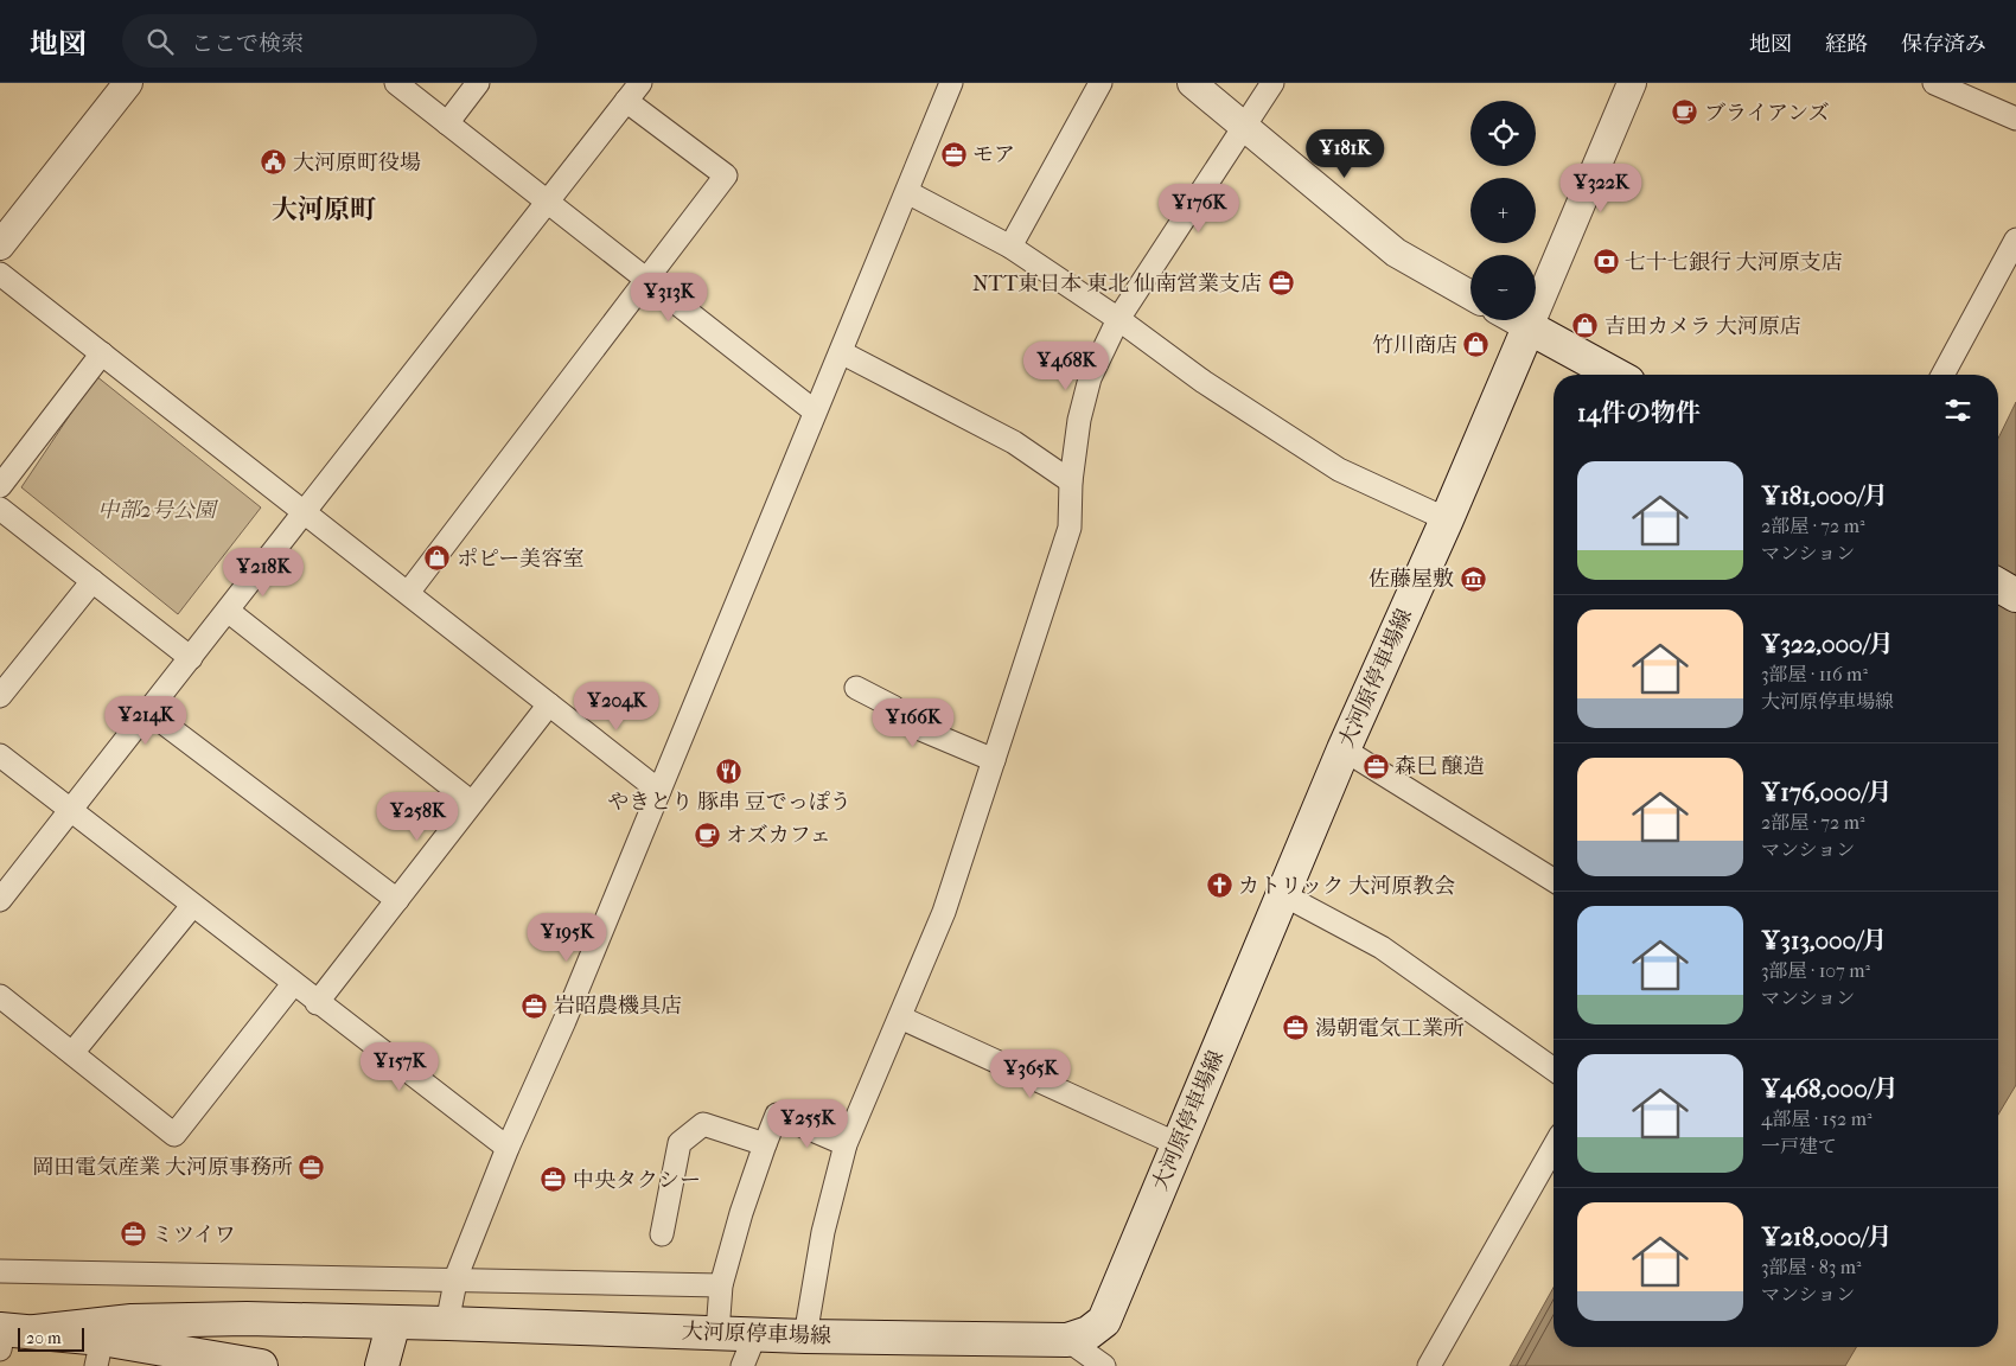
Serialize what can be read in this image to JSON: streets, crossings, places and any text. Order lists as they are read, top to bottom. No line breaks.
{"streets":{"main road":["大河原停車場線"]},"districts":["大河原町"],"parks":["中部2号公園"],"places":{"cafe":["ブライアンズ","オズカフェ"],"office":["モア","NTT東日本 東北 仙南営業支店","森巳 醸造","岩昭農機具店","湯朝電気工業所","岡田電気産業 大河原事務所","中央タクシー","ミツイワ"],"public building":["大河原町役場"],"bank":["七十七銀行 大河原支店"],"shop":["吉田カメラ 大河原店","竹川商店","ポピー美容室"],"museum":["佐藤屋敷"],"restaurant":["やきとり 豚串 豆でっぽう"],"church":["カトリック 大河原教会"]},"scale_bar":"20 m","page":{"header":"地図","search":"ここで検索","nav":["地図","経路","保存済み"],"map_buttons":["+","−"],"price":["¥181K","¥322K","¥176K","¥313K","¥468K","¥218K","¥204K","¥214K","¥166K","¥258K","¥195K","¥157K","¥365K","¥255K"],"heading":"14件の物件","list":[{"name":"¥181,000/月","note":"2部屋 · 72 m² · マンション"},{"name":"¥322,000/月","note":"3部屋 · 116 m² · 大河原停車場線"},{"name":"¥176,000/月","note":"2部屋 · 72 m² · マンション"},{"name":"¥313,000/月","note":"3部屋 · 107 m² · マンション"},{"name":"¥468,000/月","note":"4部屋 · 152 m² · 一戸建て"},{"name":"¥218,000/月","note":"3部屋 · 83 m² · マンション"}],"scale":"20 m"}}
